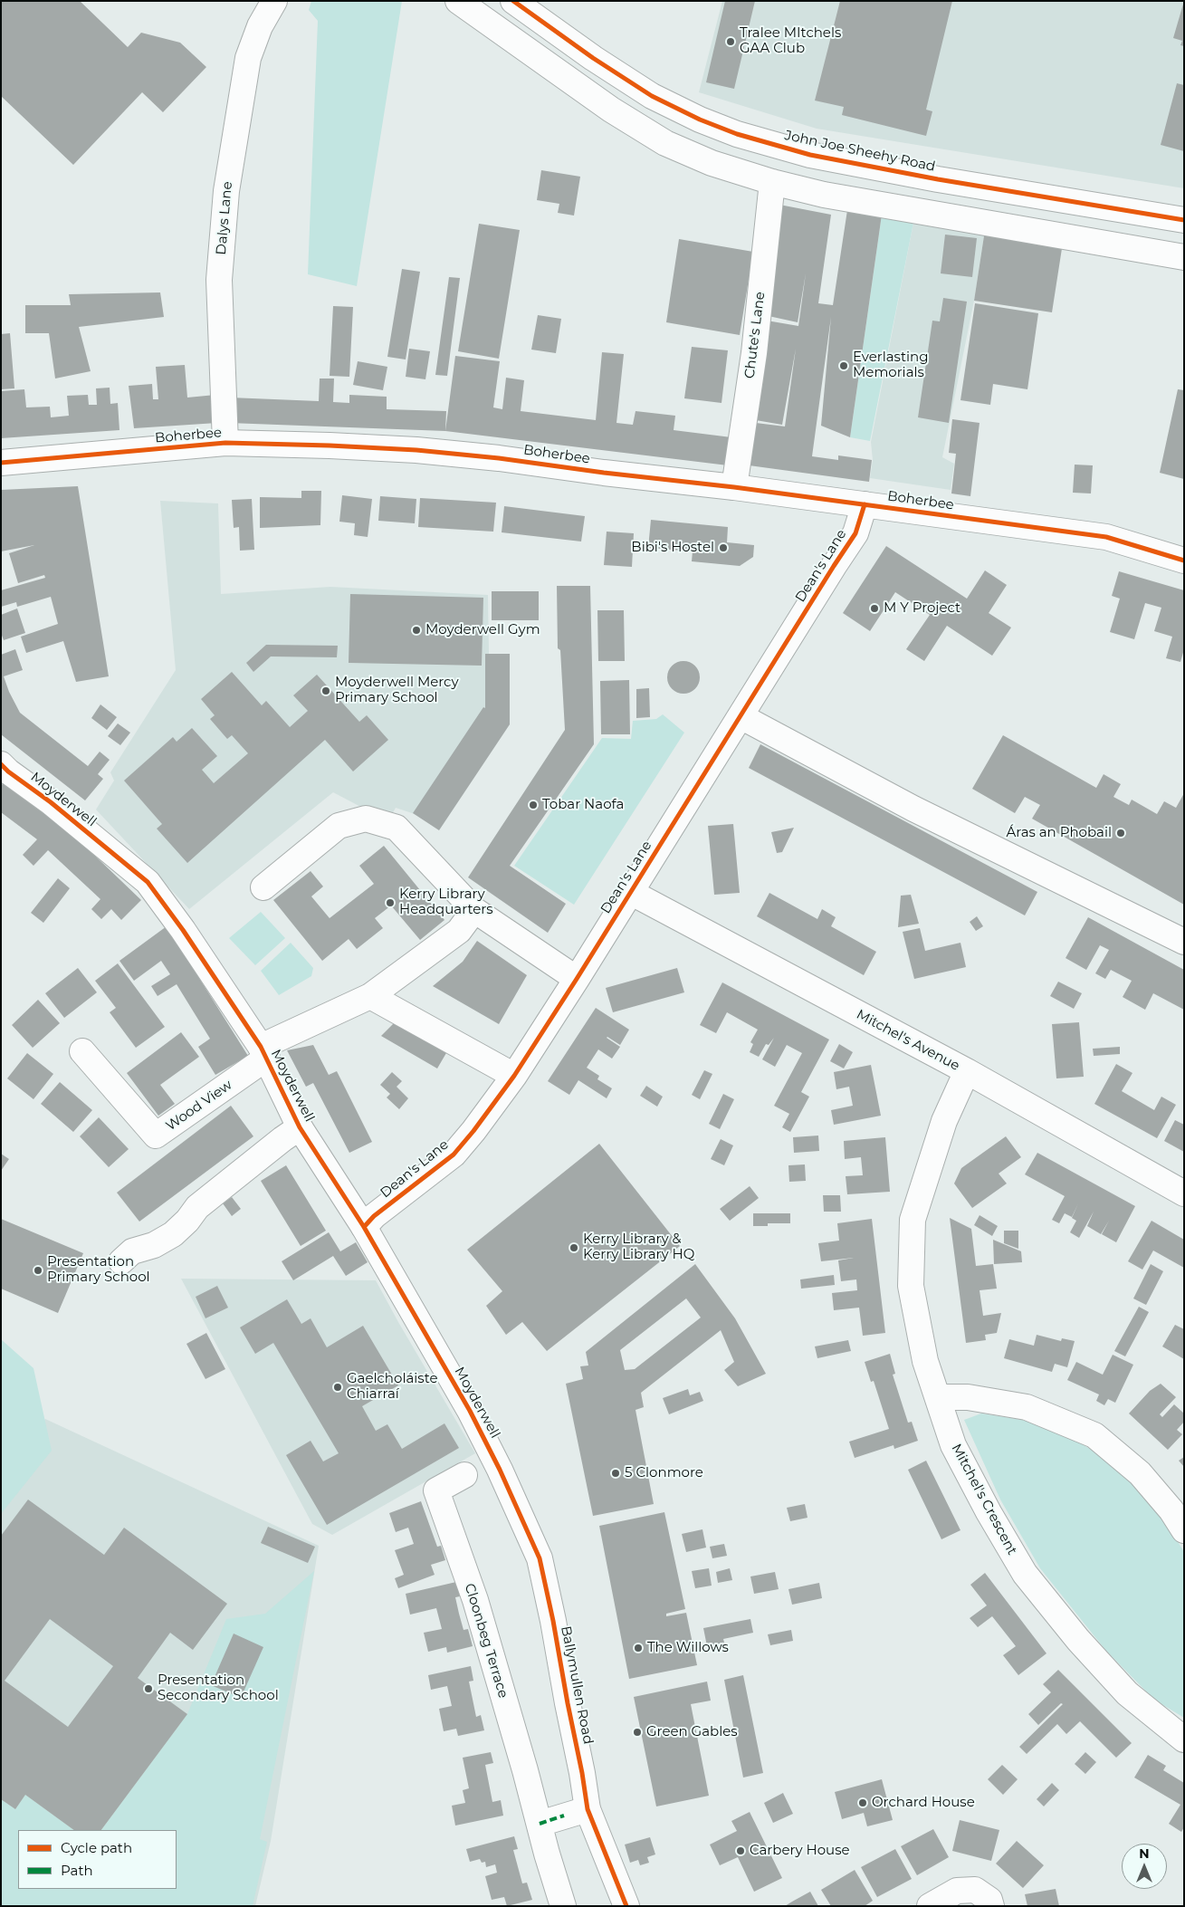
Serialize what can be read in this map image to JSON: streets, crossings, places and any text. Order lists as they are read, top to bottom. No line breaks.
{"streets":{"street":["John Joe Sheehy Road","Dalys Lane","Chute's Lane","Boherbee","Dean's Lane","Moyderwell","Mitchel's Avenue","Wood View","Mitchel's Crescent","Cloonbeg Terrace","Ballymullen Road"]},"crossings":[["Dalys Lane","Boherbee"],["Chute's Lane","Boherbee"],["Boherbee","Dean's Lane"],["Dean's Lane","Moyderwell"],["Dean's Lane","Mitchel's Avenue"],["Moyderwell","Wood View"],["Moyderwell","Ballymullen Road"],["Mitchel's Avenue","Mitchel's Crescent"]],"places":["Tralee MItchels GAA Club","Everlasting Memorials","Bibi's Hostel","M Y Project","Moyderwell Gym","Moyderwell Mercy Primary School","Tobar Naofa","Áras an Phobail","Kerry Library Headquarters","Kerry Library & Kerry Library HQ","Presentation Primary School","Gaelcholáiste Chiarraí","5 Clonmore","The Willows","Presentation Secondary School","Green Gables","Orchard House","Carbery House"],"legend":["Cycle path","Path"],"north":"top"}
